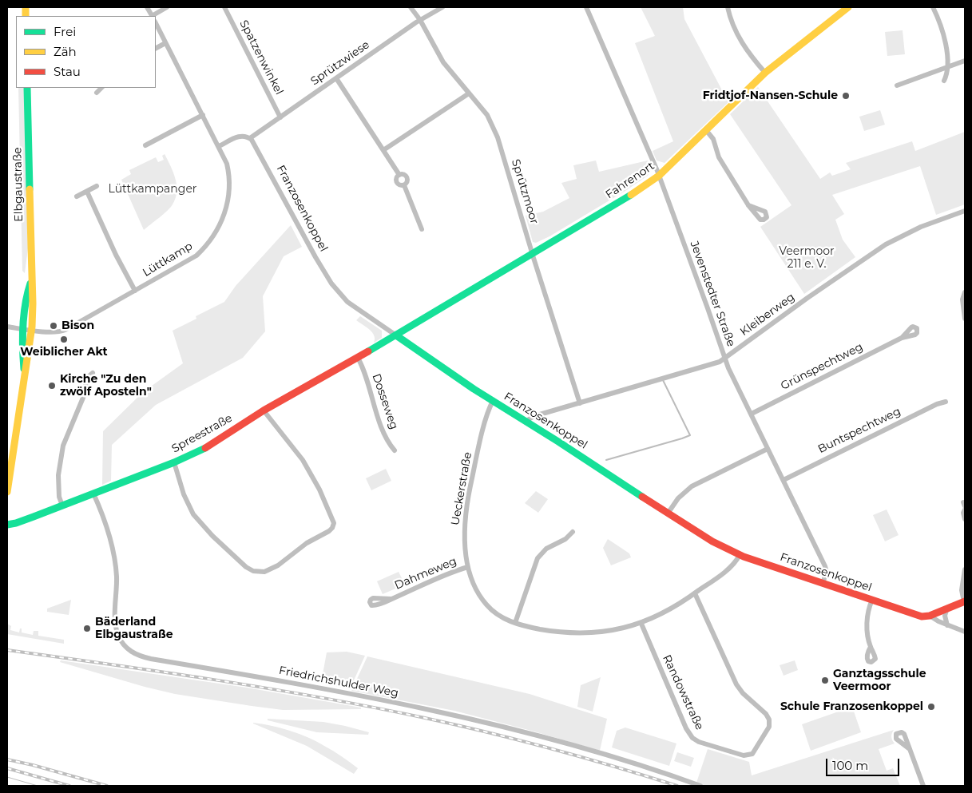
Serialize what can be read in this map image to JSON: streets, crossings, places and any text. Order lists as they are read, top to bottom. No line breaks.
{"streets":{"street":["Spatzenwinkel","Sprützwiese","Fahrenort","Elbgaustraße","Sprützmoor","Franzosenkoppel","Lüttkamp","Jevenstedter Straße","Kleiberweg","Grünspechtweg","Dosseweg","Buntspechtweg","Spreestraße","Ueckerstraße","Dahmeweg","Friedrichshulder Weg","Randowstraße"]},"crossings":[["Spatzenwinkel","Sprützwiese"],["Sprützwiese","Sprützmoor"],["Sprützwiese","Franzosenkoppel"],["Fahrenort","Sprützmoor"],["Fahrenort","Franzosenkoppel"],["Fahrenort","Jevenstedter Straße"],["Fahrenort","Spreestraße"],["Elbgaustraße","Lüttkamp"],["Sprützmoor","Kleiberweg"],["Franzosenkoppel","Jevenstedter Straße"],["Franzosenkoppel","Kleiberweg"],["Franzosenkoppel","Spreestraße"],["Franzosenkoppel","Ueckerstraße"],["Jevenstedter Straße","Kleiberweg"],["Jevenstedter Straße","Grünspechtweg"],["Jevenstedter Straße","Buntspechtweg"],["Dosseweg","Spreestraße"],["Spreestraße","Friedrichshulder Weg"],["Ueckerstraße","Dahmeweg"],["Ueckerstraße","Randowstraße"]],"parks":["Lüttkampanger","Veermoor 211 e. V."],"places":["Fridtjof-Nansen-Schule","Bison","Weiblicher Akt","Kirche \"Zu den zwölf Aposteln\"","Bäderland Elbgaustraße","Ganztagsschule Veermoor","Schule Franzosenkoppel"],"legend":["Frei","Zäh","Stau"],"scale_bar":"100 m"}
